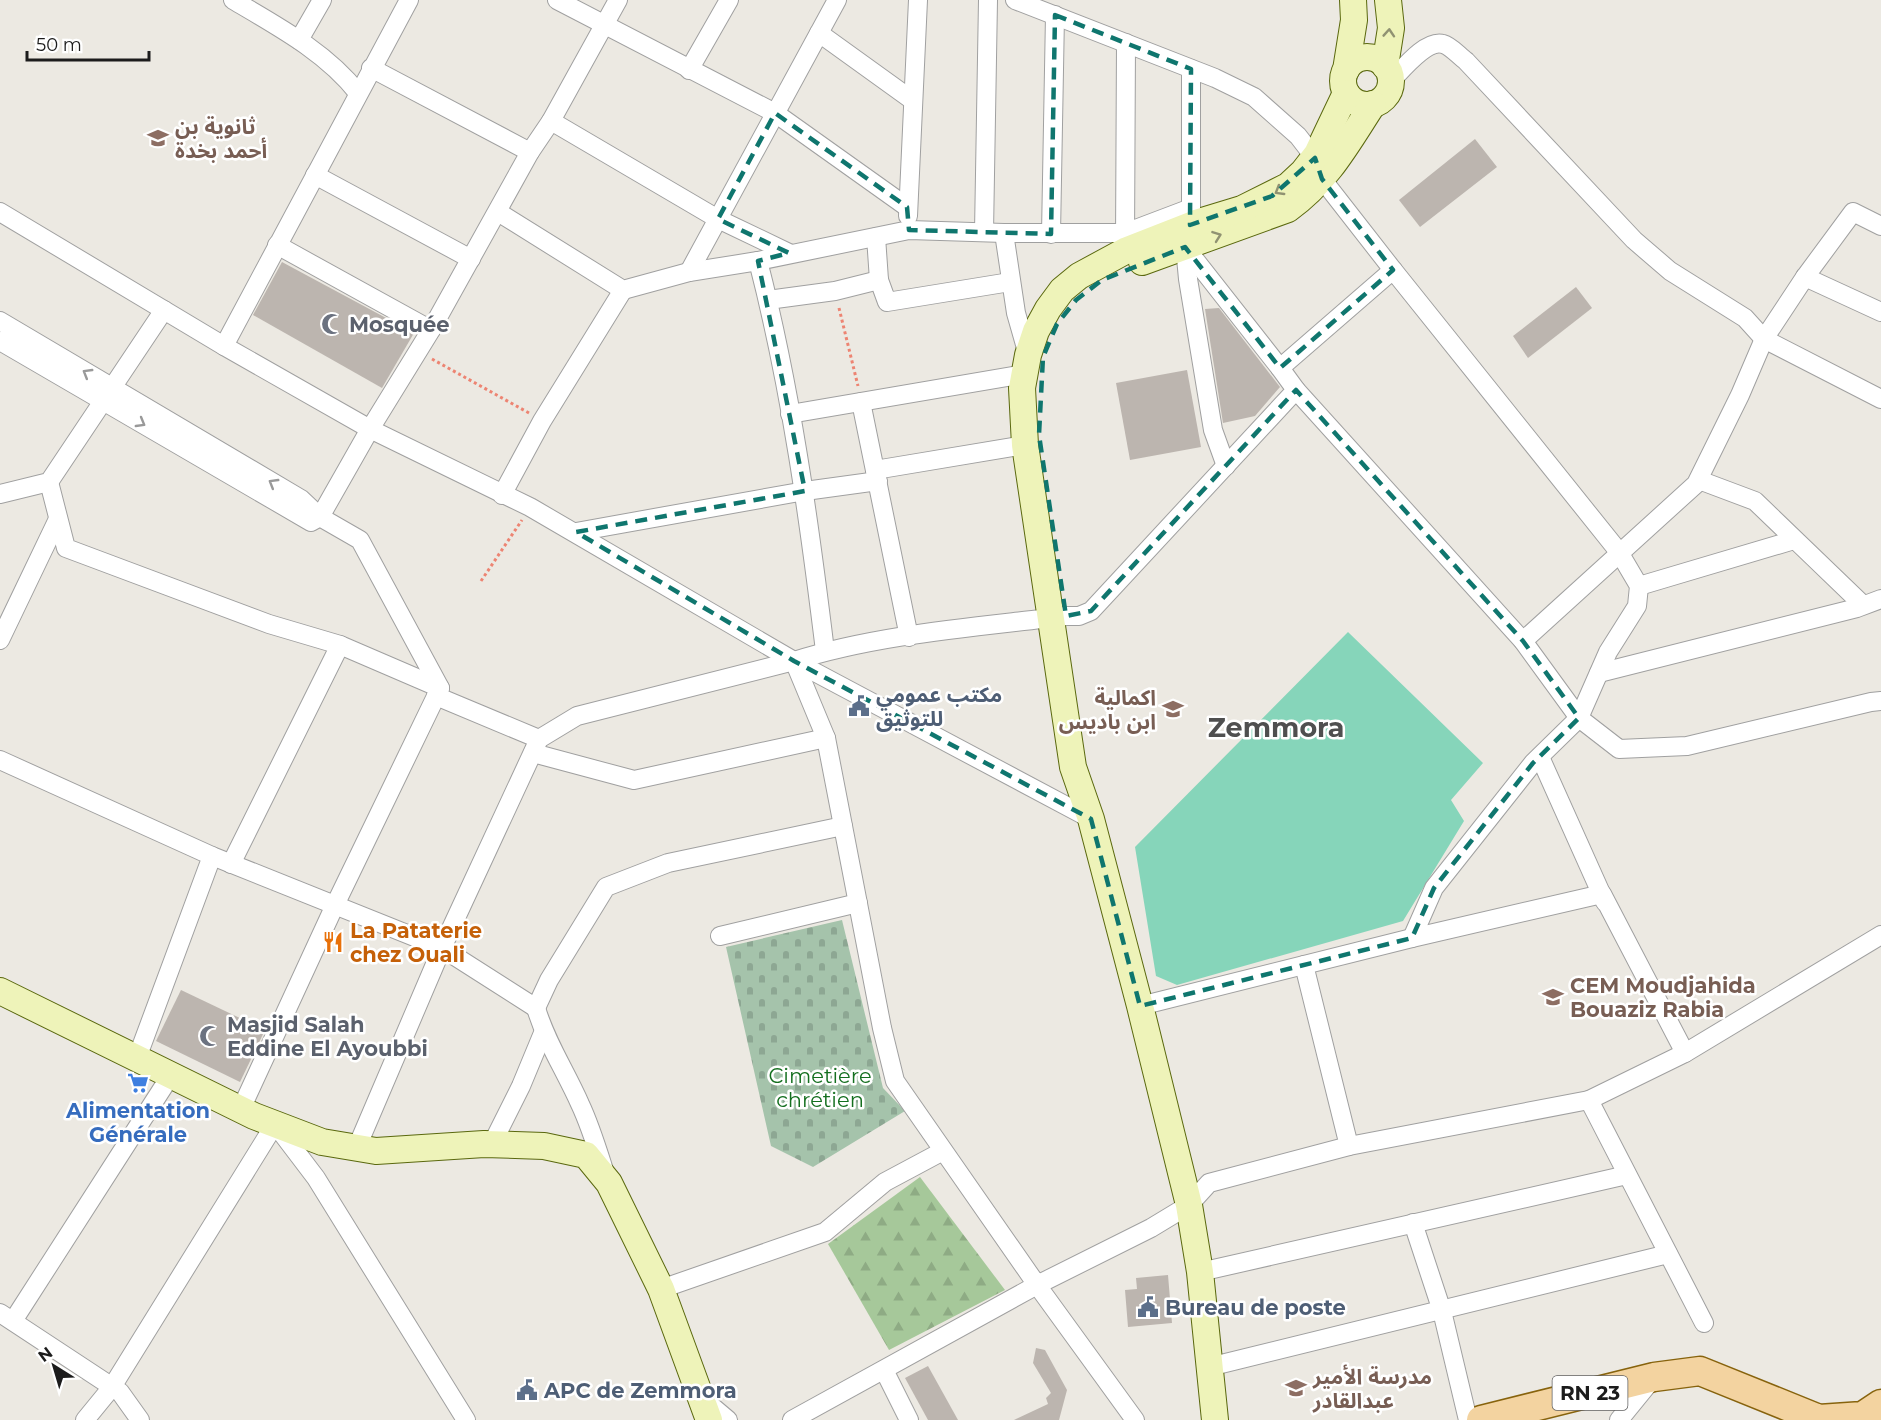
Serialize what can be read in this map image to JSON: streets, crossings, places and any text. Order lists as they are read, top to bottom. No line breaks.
{"streets":{"main road":["RN 23"]},"districts":["Zemmora"],"parks":["Cimetière chrétien"],"places":{"school or university":["ثانوية بن أحمد بخدة","اكمالية ابن باديس","CEM Moudjahida Bouaziz Rabia","مدرسة الأمير عبدالقادر"],"mosque":["Mosquée","Masjid Salah Eddine El Ayoubbi"],"public building":["مكتب عمومي للتوثيق","Bureau de poste","APC de Zemmora"],"restaurant":["La Pataterie chez Ouali"],"supermarket":["Alimentation Générale"]},"scale_bar":"50 m","north":"top left"}
